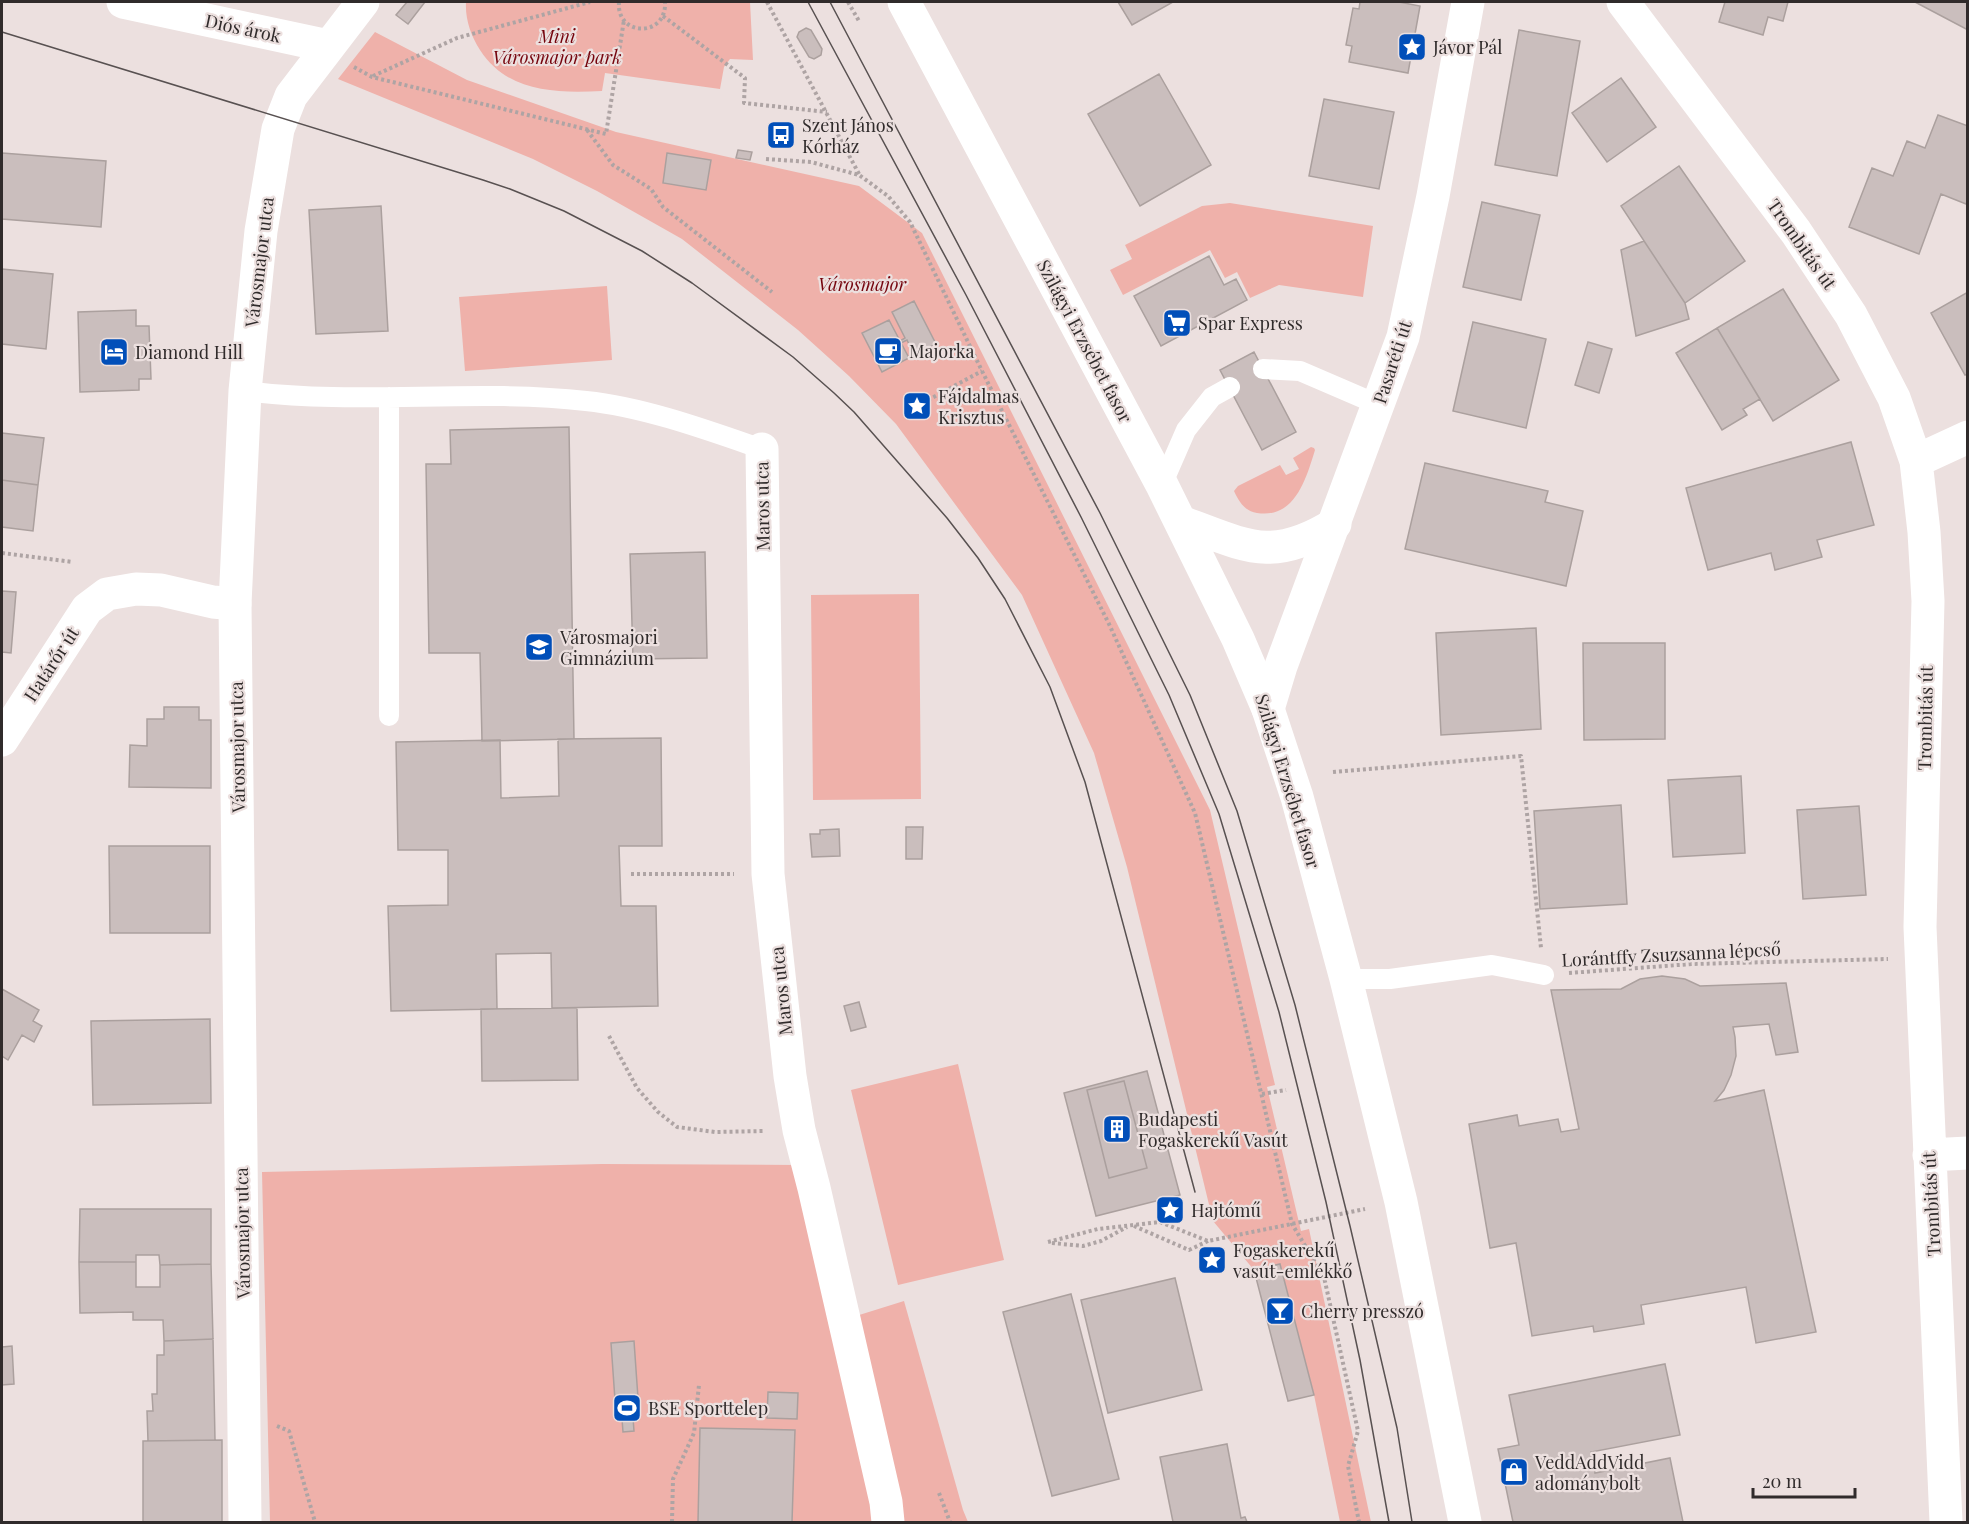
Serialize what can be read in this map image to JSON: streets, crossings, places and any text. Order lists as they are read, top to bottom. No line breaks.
{"streets":{"street":["Diós árok","Trombitás út","Városmajor utca","Szilágyi Erzsébet fasor","Pasaréti út","Maros utca","Határőr út"],"path":["Lorántffy Zsuzsanna lépcső"]},"crossings":[["Diós árok","Városmajor utca"],["Trombitás út","Lorántffy Zsuzsanna lépcső"],["Városmajor utca","Határőr út"],["Szilágyi Erzsébet fasor","Pasaréti út"]],"parks":["Mini Városmajor park","Városmajor"],"places":{"place":["Jávor Pál","Fájdalmas Krisztus","Hajtómű","Fogaskerekű vasút-emlékkő"],"bus stop":["Szent János Kórház"],"supermarket":["Spar Express"],"cafe":["Majorka"],"hotel":["Diamond Hill"],"school or university":["Városmajori Gimnázium"],"building":["Budapesti Fogaskerekű Vasút"],"bar":["Cherry presszó"],"sports":["BSE Sporttelep"],"shop":["VeddAddVidd adománybolt"]},"scale_bar":"20 m"}
